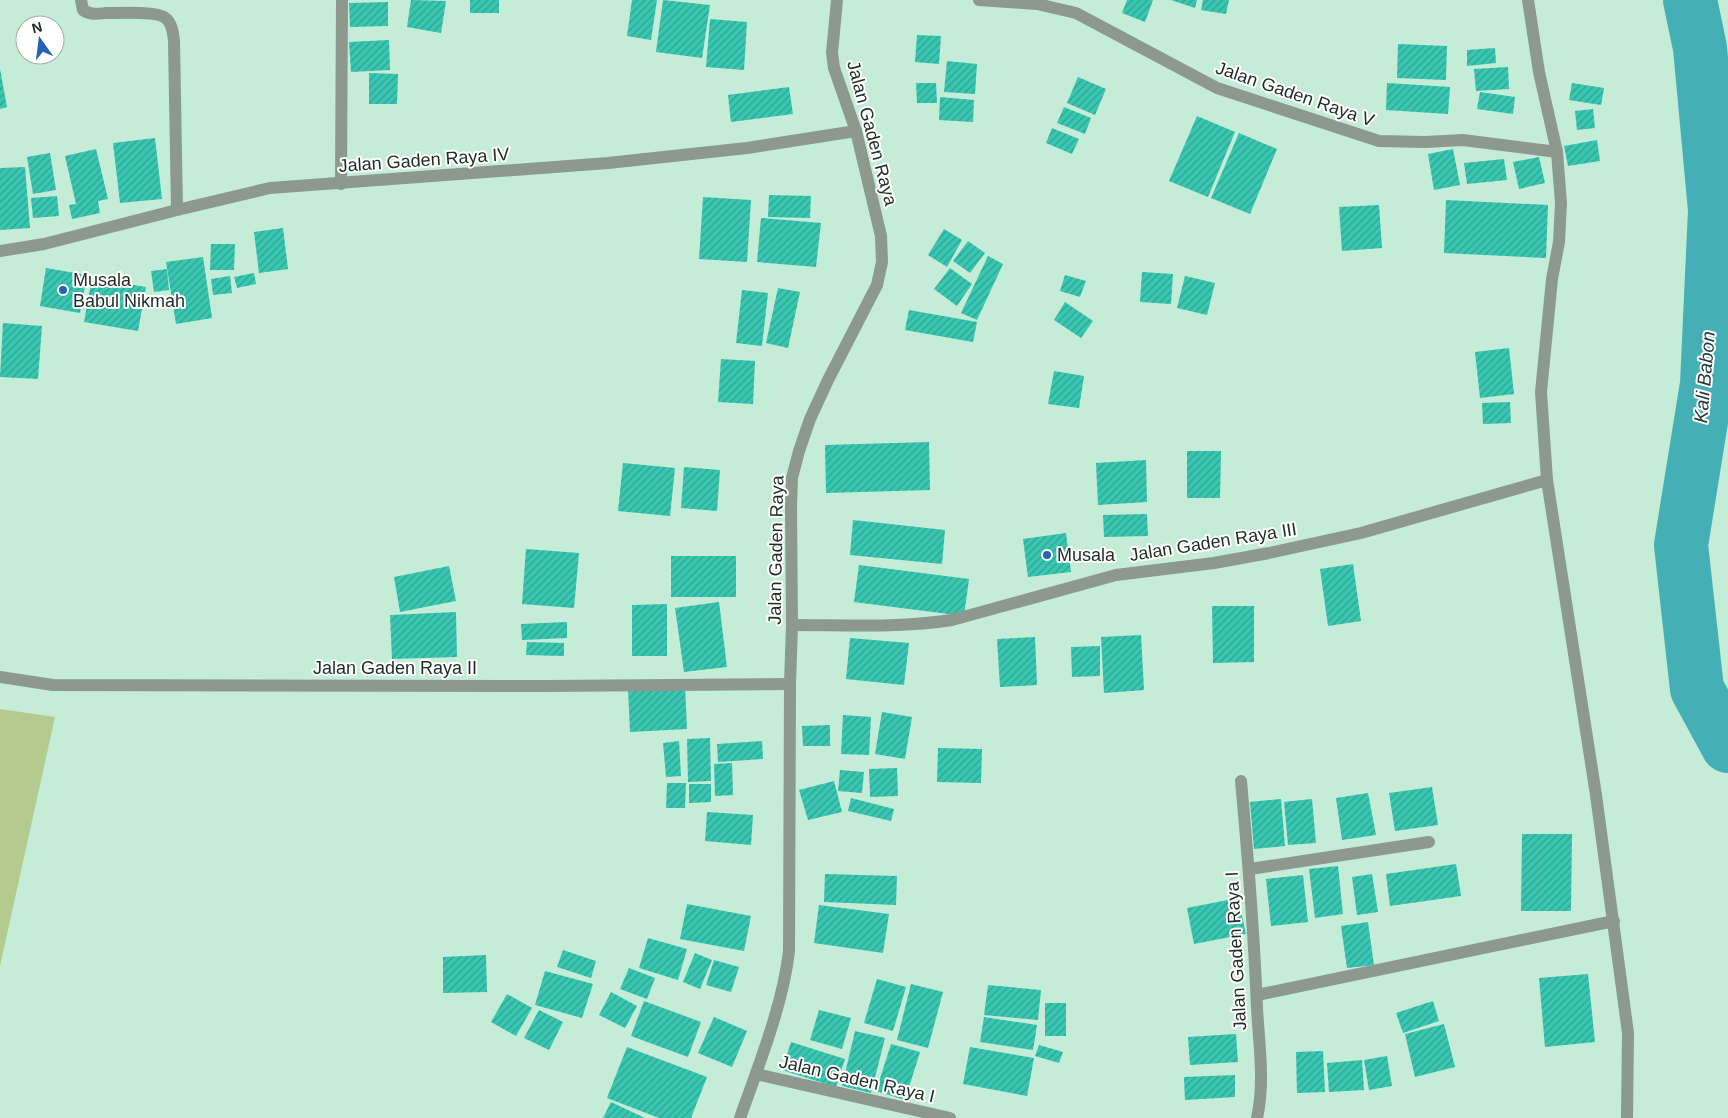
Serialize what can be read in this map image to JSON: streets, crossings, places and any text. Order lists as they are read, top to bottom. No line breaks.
{"streets":{"street":["Jalan Gaden Raya V","Jalan Gaden Raya","Jalan Gaden Raya IV","Jalan Gaden Raya III","Jalan Gaden Raya II","Jalan Gaden Raya I"]},"crossings":[["Jalan Gaden Raya","Jalan Gaden Raya IV"],["Jalan Gaden Raya","Jalan Gaden Raya III"],["Jalan Gaden Raya","Jalan Gaden Raya II"],["Jalan Gaden Raya","Jalan Gaden Raya I"]],"water":["Kali Babon"],"places":["Musala Babul Nikmah","Musala"],"north":"top"}
